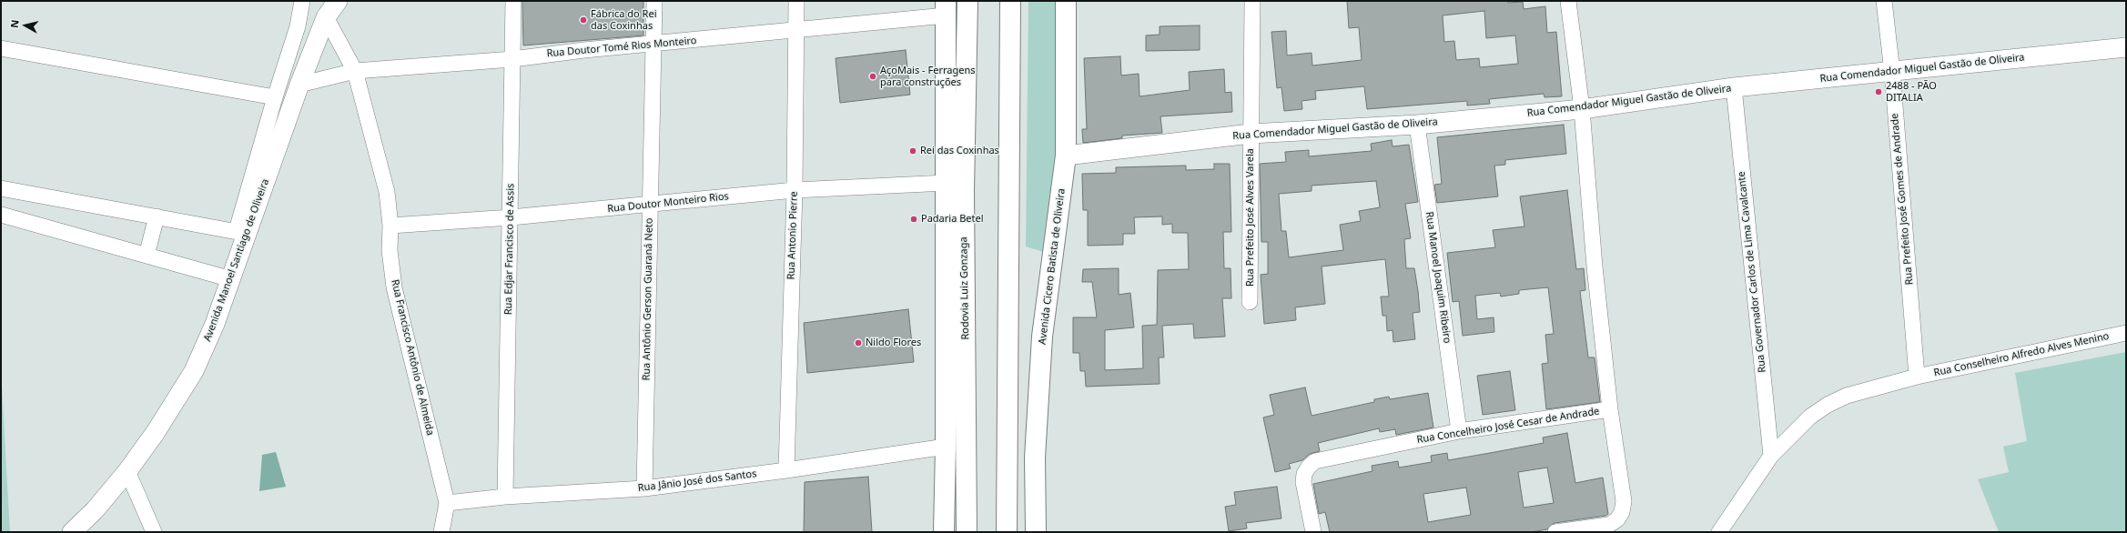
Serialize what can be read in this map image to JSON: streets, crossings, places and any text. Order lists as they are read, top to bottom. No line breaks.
{"streets":{"main road":["Avenida Cicero Batista de Oliveira","Rodovia Luiz Gonzaga"],"street":["Rua Doutor Tomé Rios Monteiro","Rua Comendador Miguel Gastão de Oliveira","Rua Prefeito José Gomes de Andrade","Rua Doutor Monteiro Rios","Rua Prefeito José Alves Varela","Rua Antonio Pierre","Rua Edjar Francisco de Assis","Avenida Manoel Santiago de Oliveira","Rua Governador Carlos de Lima Cavalcante","Rua Manoel Joaquim Ribeiro","Rua Antônio Gerson Guaraná Neto","Rua Conselheiro Alfredo Alves Menino","Rua Francisco Antônio de Almeida","Rua Concelheiro José Cesar de Andrade","Rua Jânio José dos Santos"]},"crossings":[["Rua Doutor Tomé Rios Monteiro","Rua Antonio Pierre"],["Rua Doutor Tomé Rios Monteiro","Rua Edjar Francisco de Assis"],["Rua Doutor Tomé Rios Monteiro","Avenida Manoel Santiago de Oliveira"],["Rua Doutor Tomé Rios Monteiro","Rua Antônio Gerson Guaraná Neto"],["Rua Doutor Tomé Rios Monteiro","Rua Francisco Antônio de Almeida"],["Rua Comendador Miguel Gastão de Oliveira","Rua Prefeito José Gomes de Andrade"],["Rua Comendador Miguel Gastão de Oliveira","Rua Prefeito José Alves Varela"],["Rua Comendador Miguel Gastão de Oliveira","Avenida Cicero Batista de Oliveira"],["Rua Comendador Miguel Gastão de Oliveira","Rua Governador Carlos de Lima Cavalcante"],["Rua Comendador Miguel Gastão de Oliveira","Rua Manoel Joaquim Ribeiro"],["Rua Prefeito José Gomes de Andrade","Rua Conselheiro Alfredo Alves Menino"],["Rua Doutor Monteiro Rios","Rua Antonio Pierre"],["Rua Doutor Monteiro Rios","Rua Edjar Francisco de Assis"],["Rua Doutor Monteiro Rios","Rua Antônio Gerson Guaraná Neto"],["Rua Doutor Monteiro Rios","Rua Francisco Antônio de Almeida"],["Rua Antonio Pierre","Rua Jânio José dos Santos"],["Rua Edjar Francisco de Assis","Rua Jânio José dos Santos"],["Avenida Manoel Santiago de Oliveira","Rua Francisco Antônio de Almeida"],["Rua Governador Carlos de Lima Cavalcante","Rua Conselheiro Alfredo Alves Menino"],["Rua Manoel Joaquim Ribeiro","Rua Concelheiro José Cesar de Andrade"],["Rua Antônio Gerson Guaraná Neto","Rua Jânio José dos Santos"],["Rua Francisco Antônio de Almeida","Rua Jânio José dos Santos"]],"places":["Fábrica do Rei das Coxinhas","AçoMais - Ferragens para construções","2488 - PÃO DITALIA","Rei das Coxinhas","Padaria Betel","Nildo Flores"],"north":"left"}
